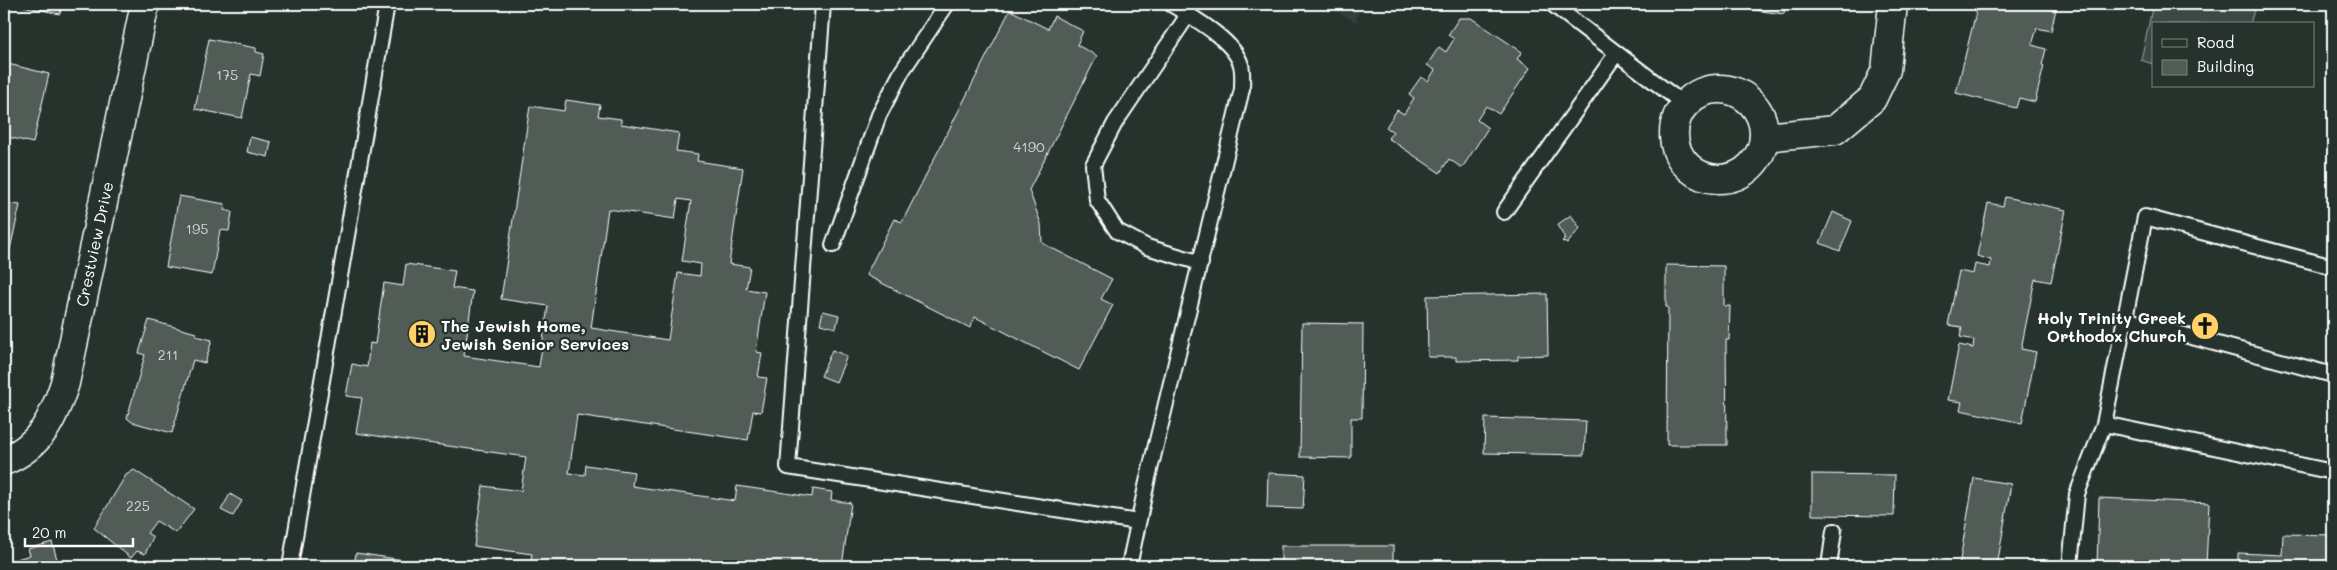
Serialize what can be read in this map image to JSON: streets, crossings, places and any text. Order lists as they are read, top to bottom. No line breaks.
{"streets":{"street":["Crestview Drive"]},"places":{"church":["Holy Trinity Greek Orthodox Church"],"building":["The Jewish Home, Jewish Senior Services"]},"house_numbers":["175","4190","195","211","225"],"legend":["Road","Building"],"scale_bar":"20 m"}
